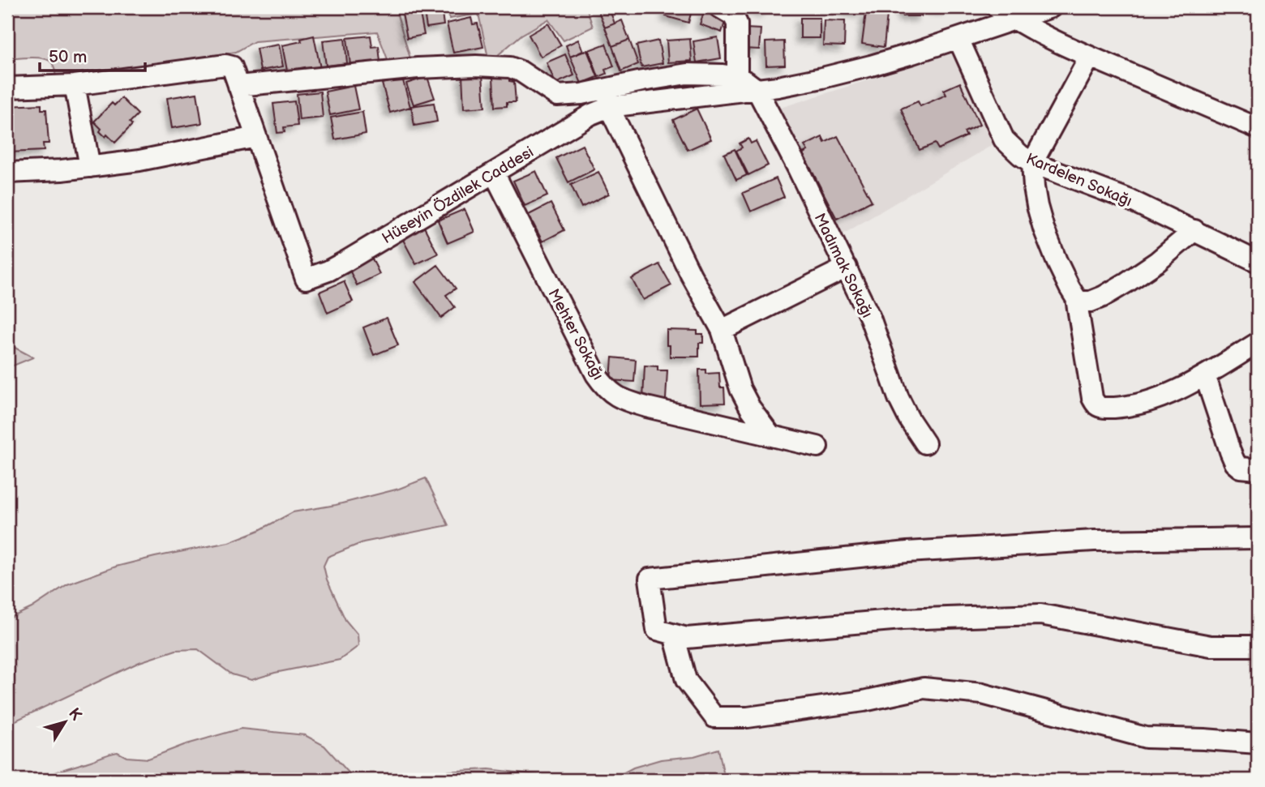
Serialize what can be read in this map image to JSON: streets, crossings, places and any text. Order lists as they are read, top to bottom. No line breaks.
{"streets":{"street":["Kardelen Sokağı","Hüseyin Özdilek Caddesi","Madımak Sokağı","Mehter Sokağı"]},"crossings":[["Kardelen Sokağı","Hüseyin Özdilek Caddesi"],["Hüseyin Özdilek Caddesi","Madımak Sokağı"],["Hüseyin Özdilek Caddesi","Mehter Sokağı"]],"scale_bar":"50 m","north":"top right"}
